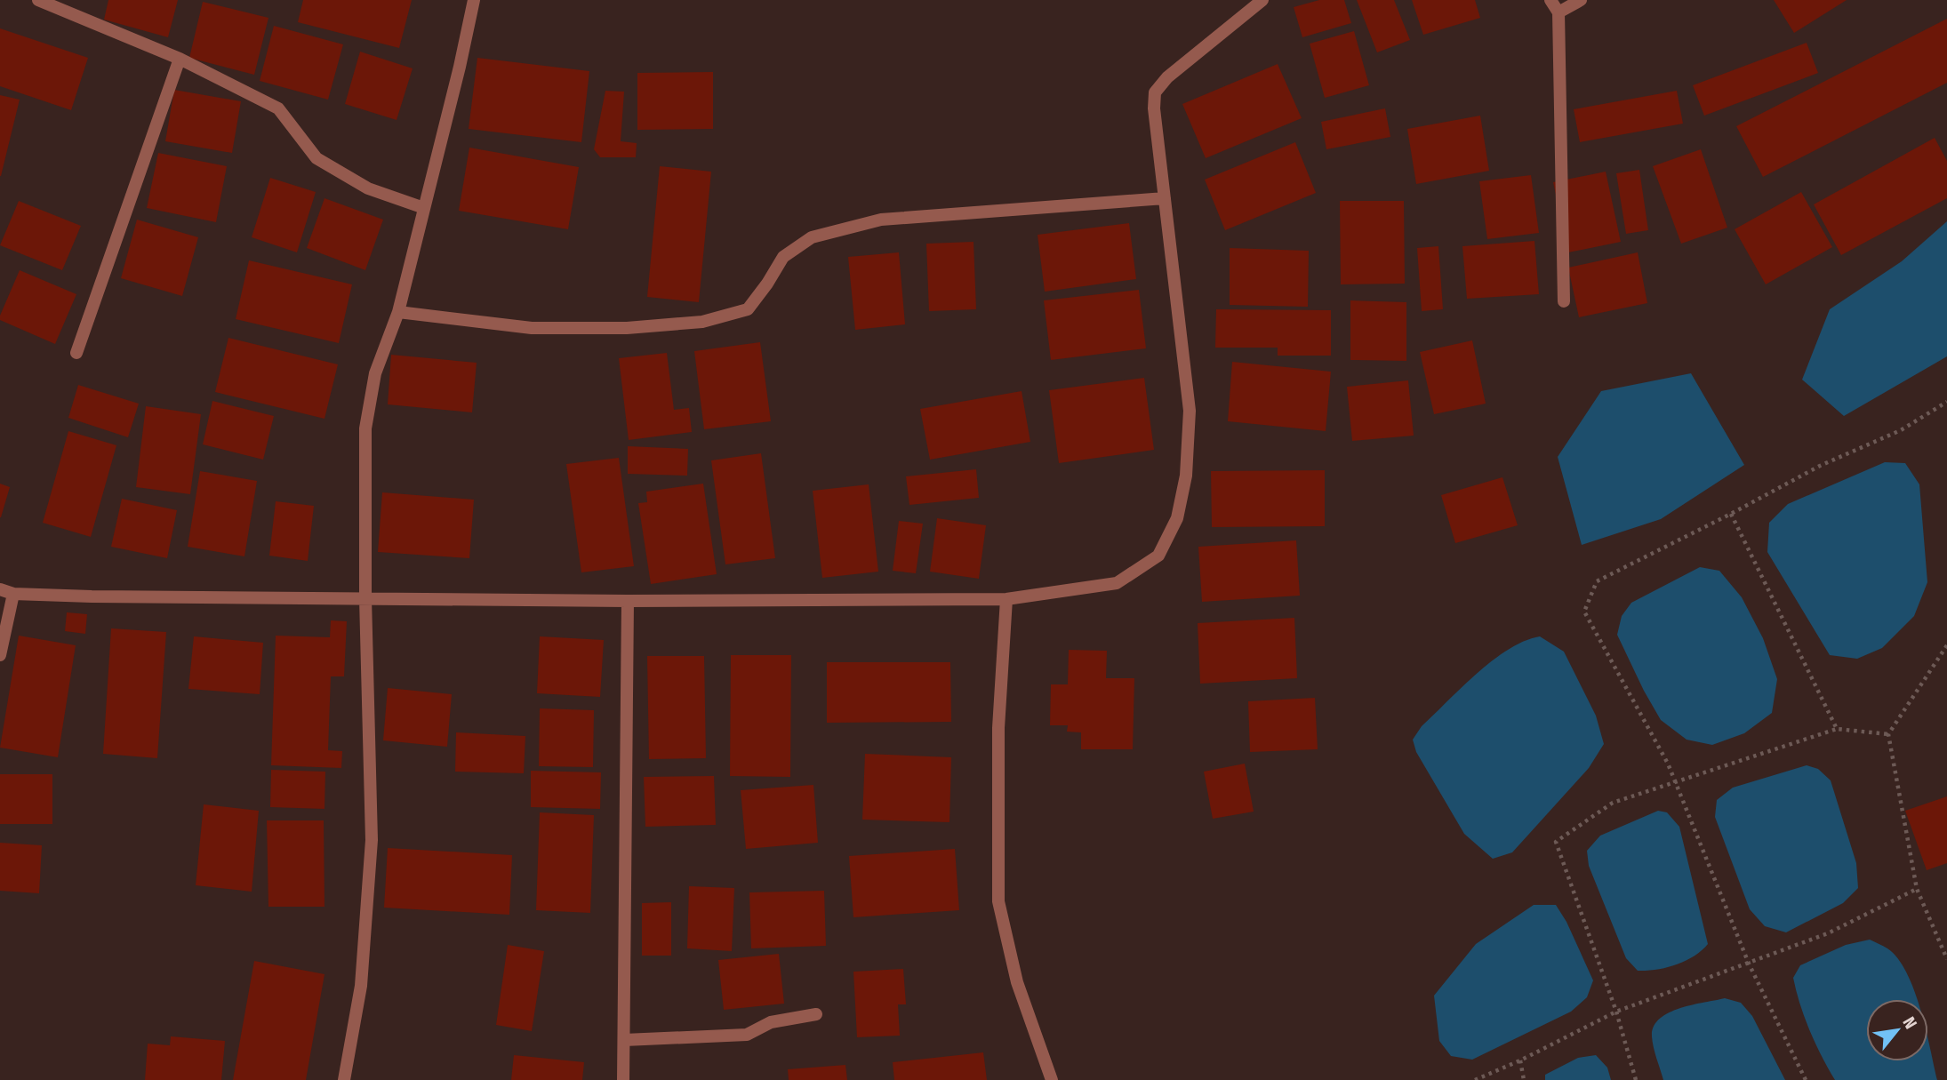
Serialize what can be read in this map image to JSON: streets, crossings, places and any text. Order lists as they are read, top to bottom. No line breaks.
{"north":"top right"}
